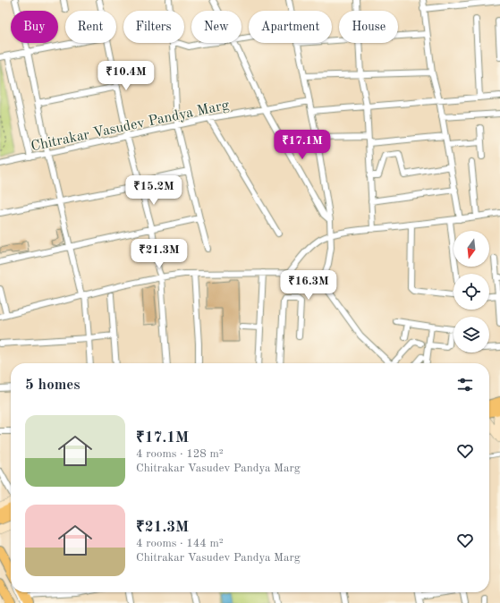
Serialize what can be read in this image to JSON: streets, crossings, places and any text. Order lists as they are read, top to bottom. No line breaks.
{"streets":{"street":["Chitrakar Vasudev Pandya Marg"]},"north":"bottom","page":{"chip":["Buy","Rent","Filters","New","Apartment","House"],"price":["₹10.4M","₹17.1M","₹15.2M","₹21.3M","₹16.3M"],"heading":"5 homes","list":[{"name":"₹17.1M","note":"4 rooms · 128 m² · Chitrakar Vasudev Pandya Marg"},{"name":"₹21.3M","note":"4 rooms · 144 m² · Chitrakar Vasudev Pandya Marg"}]}}
